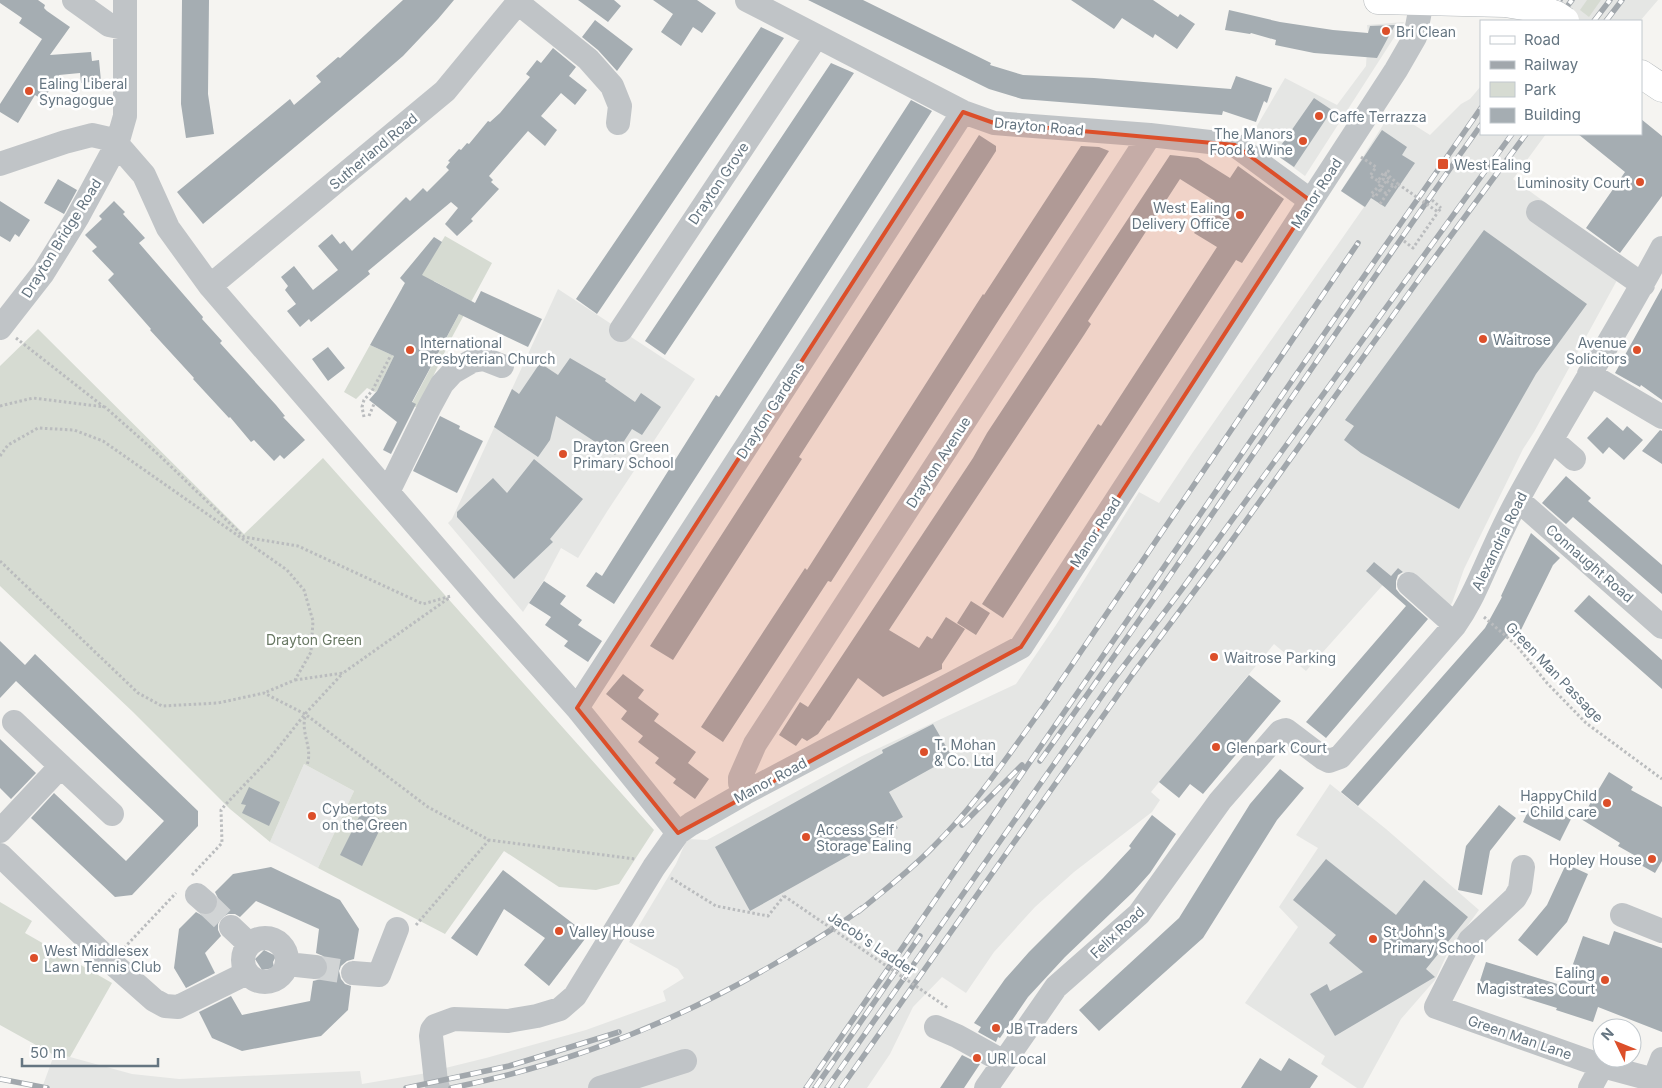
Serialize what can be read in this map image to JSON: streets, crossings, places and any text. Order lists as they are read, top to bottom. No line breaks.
{"streets":{"street":["Drayton Road","Sutherland Road","Drayton Grove","Manor Road","Drayton Bridge Road","Drayton Gardens","Drayton Avenue","Alexandria Road","Connaught Road","Felix Road","Green Man Lane"],"path":["Green Man Passage","Jacob's Ladder"]},"crossings":[["Drayton Road","Drayton Grove"],["Drayton Road","Manor Road"],["Drayton Road","Drayton Gardens"],["Drayton Road","Drayton Avenue"],["Manor Road","Drayton Avenue"],["Manor Road","Jacob's Ladder"],["Alexandria Road","Connaught Road"],["Alexandria Road","Felix Road"]],"parks":["Drayton Green"],"places":{"other":["Bri Clean","Ealing Liberal Synagogue","Caffe Terrazza","The Manors Food & Wine","Luminosity Court","West Ealing Delivery Office","Waitrose","International Presbyterian Church","Avenue Solicitors","Drayton Green Primary School","Waitrose Parking","Glenpark Court","T. Mohan & Co. Ltd","HappyChild - Child care","Cybertots on the Green","Access Self Storage Ealing","Hopley House","Valley House","St John's Primary School","West Middlesex Lawn Tennis Club","Ealing Magistrates Court","JB Traders","UR Local"],"transit":["West Ealing"]},"legend":["Road","Railway","Park","Building"],"scale_bar":"50 m","north":"top left"}
